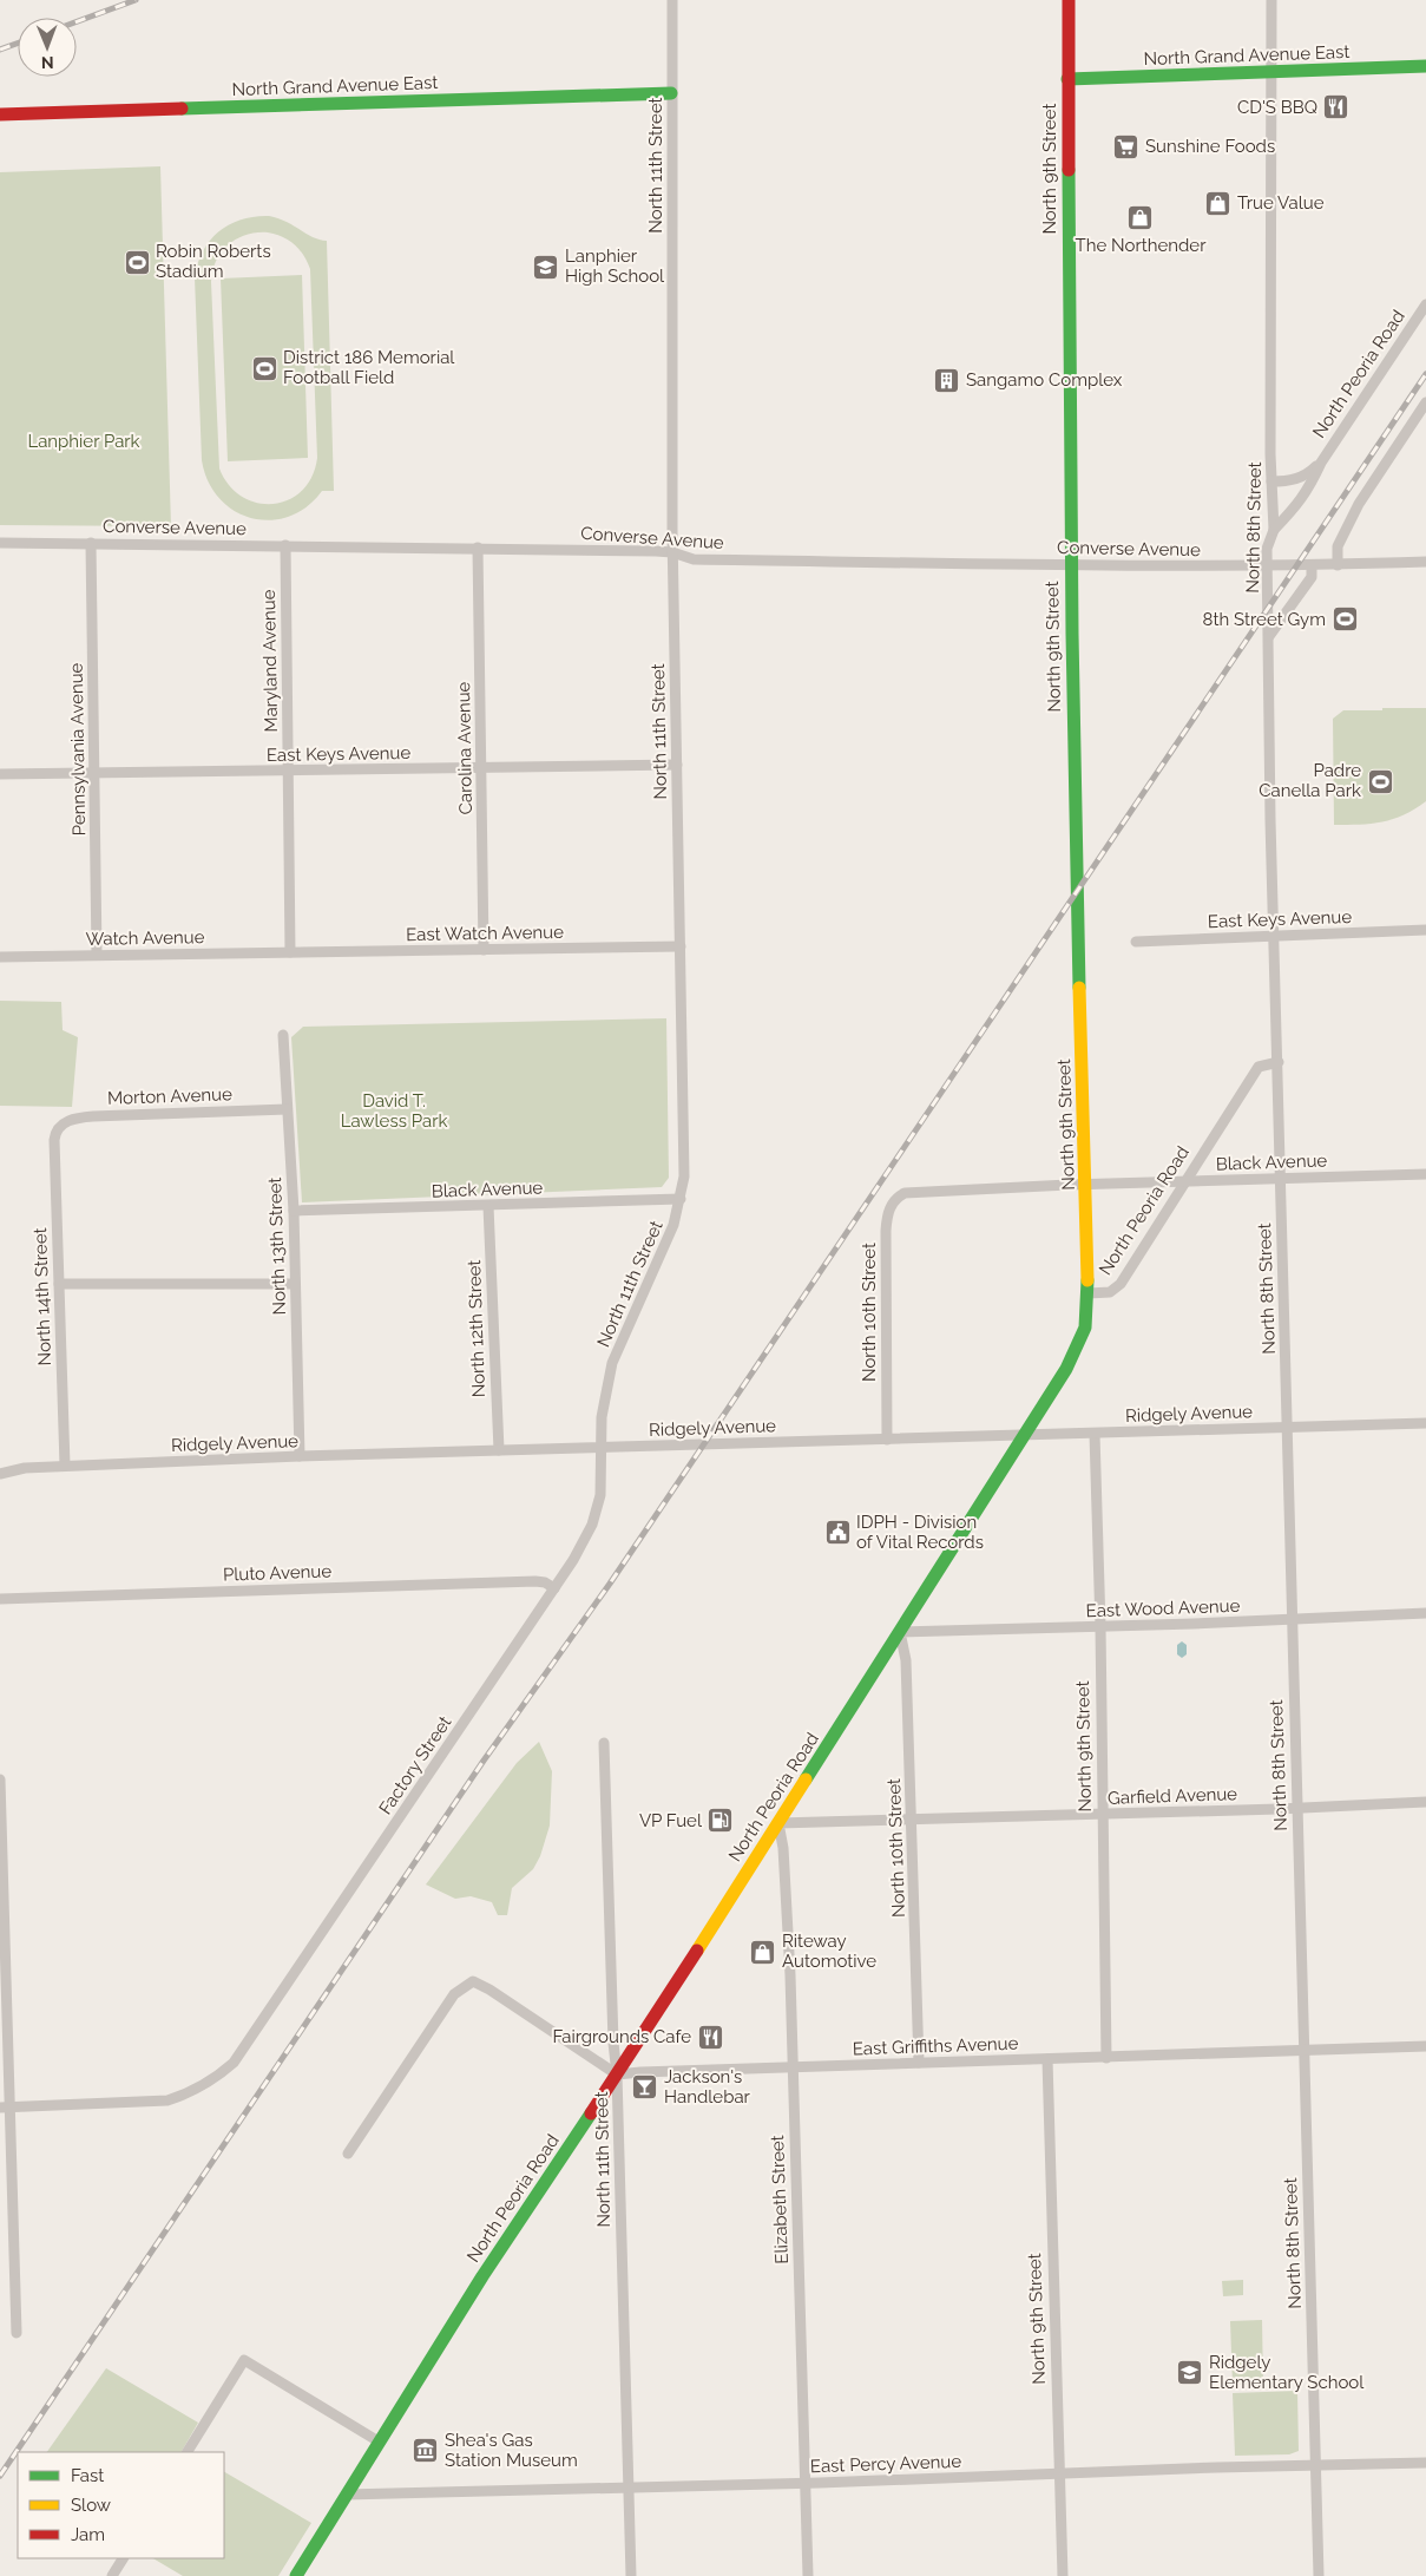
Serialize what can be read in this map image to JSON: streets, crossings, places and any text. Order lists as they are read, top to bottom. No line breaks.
{"streets":{"main road":["North Grand Avenue East","North 9th Street","North Peoria Road"],"street":["North 11th Street","Converse Avenue","North 8th Street","Maryland Avenue","Carolina Avenue","Pennsylvania Avenue","East Keys Avenue","East Watch Avenue","Watch Avenue","Morton Avenue","Black Avenue","North 13th Street","North 14th Street","North 10th Street","North 12th Street","Ridgely Avenue","Pluto Avenue","East Wood Avenue","Factory Street","Garfield Avenue","East Griffiths Avenue","Elizabeth Street","East Percy Avenue"]},"crossings":[["North Grand Avenue East","North 11th Street"],["North Grand Avenue East","North 9th Street"],["North Grand Avenue East","North 8th Street"],["North 11th Street","North Peoria Road"],["North 11th Street","Converse Avenue"],["North 11th Street","East Keys Avenue"],["North 11th Street","East Watch Avenue"],["North 11th Street","Black Avenue"],["North 11th Street","Ridgely Avenue"],["North 11th Street","Factory Street"],["North 11th Street","East Griffiths Avenue"],["North 11th Street","East Percy Avenue"],["North 9th Street","North Peoria Road"],["North 9th Street","Converse Avenue"],["North 9th Street","Black Avenue"],["North 9th Street","Ridgely Avenue"],["North 9th Street","East Wood Avenue"],["North 9th Street","Garfield Avenue"],["North 9th Street","East Griffiths Avenue"],["North 9th Street","East Percy Avenue"],["North Peoria Road","North 8th Street"],["North Peoria Road","Black Avenue"],["North Peoria Road","North 10th Street"],["North Peoria Road","Ridgely Avenue"],["North Peoria Road","East Wood Avenue"],["North Peoria Road","Garfield Avenue"],["North Peoria Road","East Griffiths Avenue"],["North Peoria Road","Elizabeth Street"],["North Peoria Road","East Percy Avenue"],["Converse Avenue","North 8th Street"],["Converse Avenue","Maryland Avenue"],["Converse Avenue","Carolina Avenue"],["Converse Avenue","Pennsylvania Avenue"],["North 8th Street","East Keys Avenue"],["North 8th Street","Black Avenue"],["North 8th Street","Ridgely Avenue"],["North 8th Street","East Wood Avenue"],["North 8th Street","Garfield Avenue"],["North 8th Street","East Griffiths Avenue"],["North 8th Street","East Percy Avenue"],["Maryland Avenue","East Keys Avenue"],["Maryland Avenue","East Watch Avenue"],["Maryland Avenue","Watch Avenue"],["Carolina Avenue","East Keys Avenue"],["Carolina Avenue","East Watch Avenue"],["Pennsylvania Avenue","East Keys Avenue"],["Pennsylvania Avenue","Watch Avenue"],["East Watch Avenue","Watch Avenue"],["Morton Avenue","North 13th Street"],["Morton Avenue","North 14th Street"],["Black Avenue","North 13th Street"],["Black Avenue","North 10th Street"],["Black Avenue","North 12th Street"],["North 13th Street","Ridgely Avenue"],["North 14th Street","Ridgely Avenue"],["North 10th Street","Ridgely Avenue"],["North 10th Street","East Wood Avenue"],["North 10th Street","Garfield Avenue"],["North 10th Street","East Griffiths Avenue"],["North 12th Street","Ridgely Avenue"],["Ridgely Avenue","Factory Street"],["Pluto Avenue","Factory Street"],["Garfield Avenue","Elizabeth Street"],["East Griffiths Avenue","Elizabeth Street"],["Elizabeth Street","East Percy Avenue"]],"parks":["Lanphier Park","David T. Lawless Park"],"places":{"restaurant":["CD'S BBQ","Fairgrounds Cafe"],"supermarket":["Sunshine Foods"],"shop":["True Value","The Northender","Riteway Automotive"],"sports":["Robin Roberts Stadium","District 186 Memorial Football Field","8th Street Gym","Padre Canella Park"],"school or university":["Lanphier High School","Ridgely Elementary School"],"building":["Sangamo Complex"],"public building":["IDPH - Division of Vital Records"],"fuel station":["VP Fuel"],"bar":["Jackson's Handlebar"],"museum":["Shea's Gas Station Museum"]},"legend":["Fast","Slow","Jam"],"north":"bottom"}
